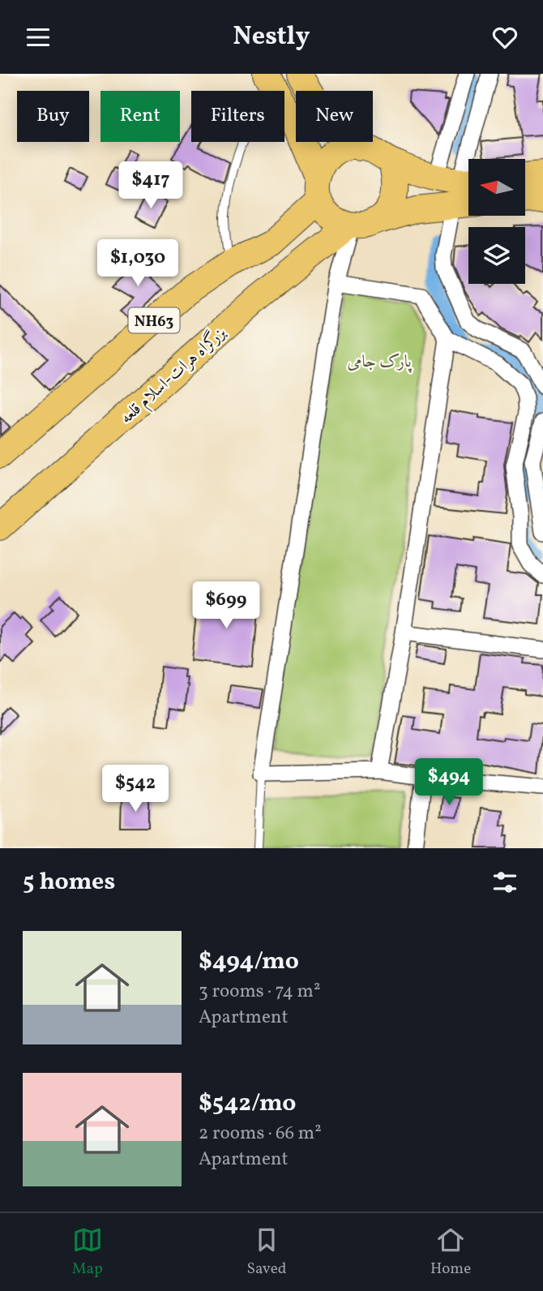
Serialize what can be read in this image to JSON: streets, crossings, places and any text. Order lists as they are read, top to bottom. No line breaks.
{"streets":{"highway":["NH63","بزرگراه هرات-اسلام قلعه"]},"crossings":[["NH63","بزرگراه هرات-اسلام قلعه"]],"parks":["پارک جامی"],"north":"left","page":{"header":"Nestly","chip":["Buy","Rent","Filters","New"],"price":["$417","$1,030","$699","$494","$542"],"heading":"5 homes","list":[{"name":"$494/mo","note":"3 rooms · 74 m² · Apartment"},{"name":"$542/mo","note":"2 rooms · 66 m² · Apartment"}],"tabs":["Map","Saved","Home"]}}
